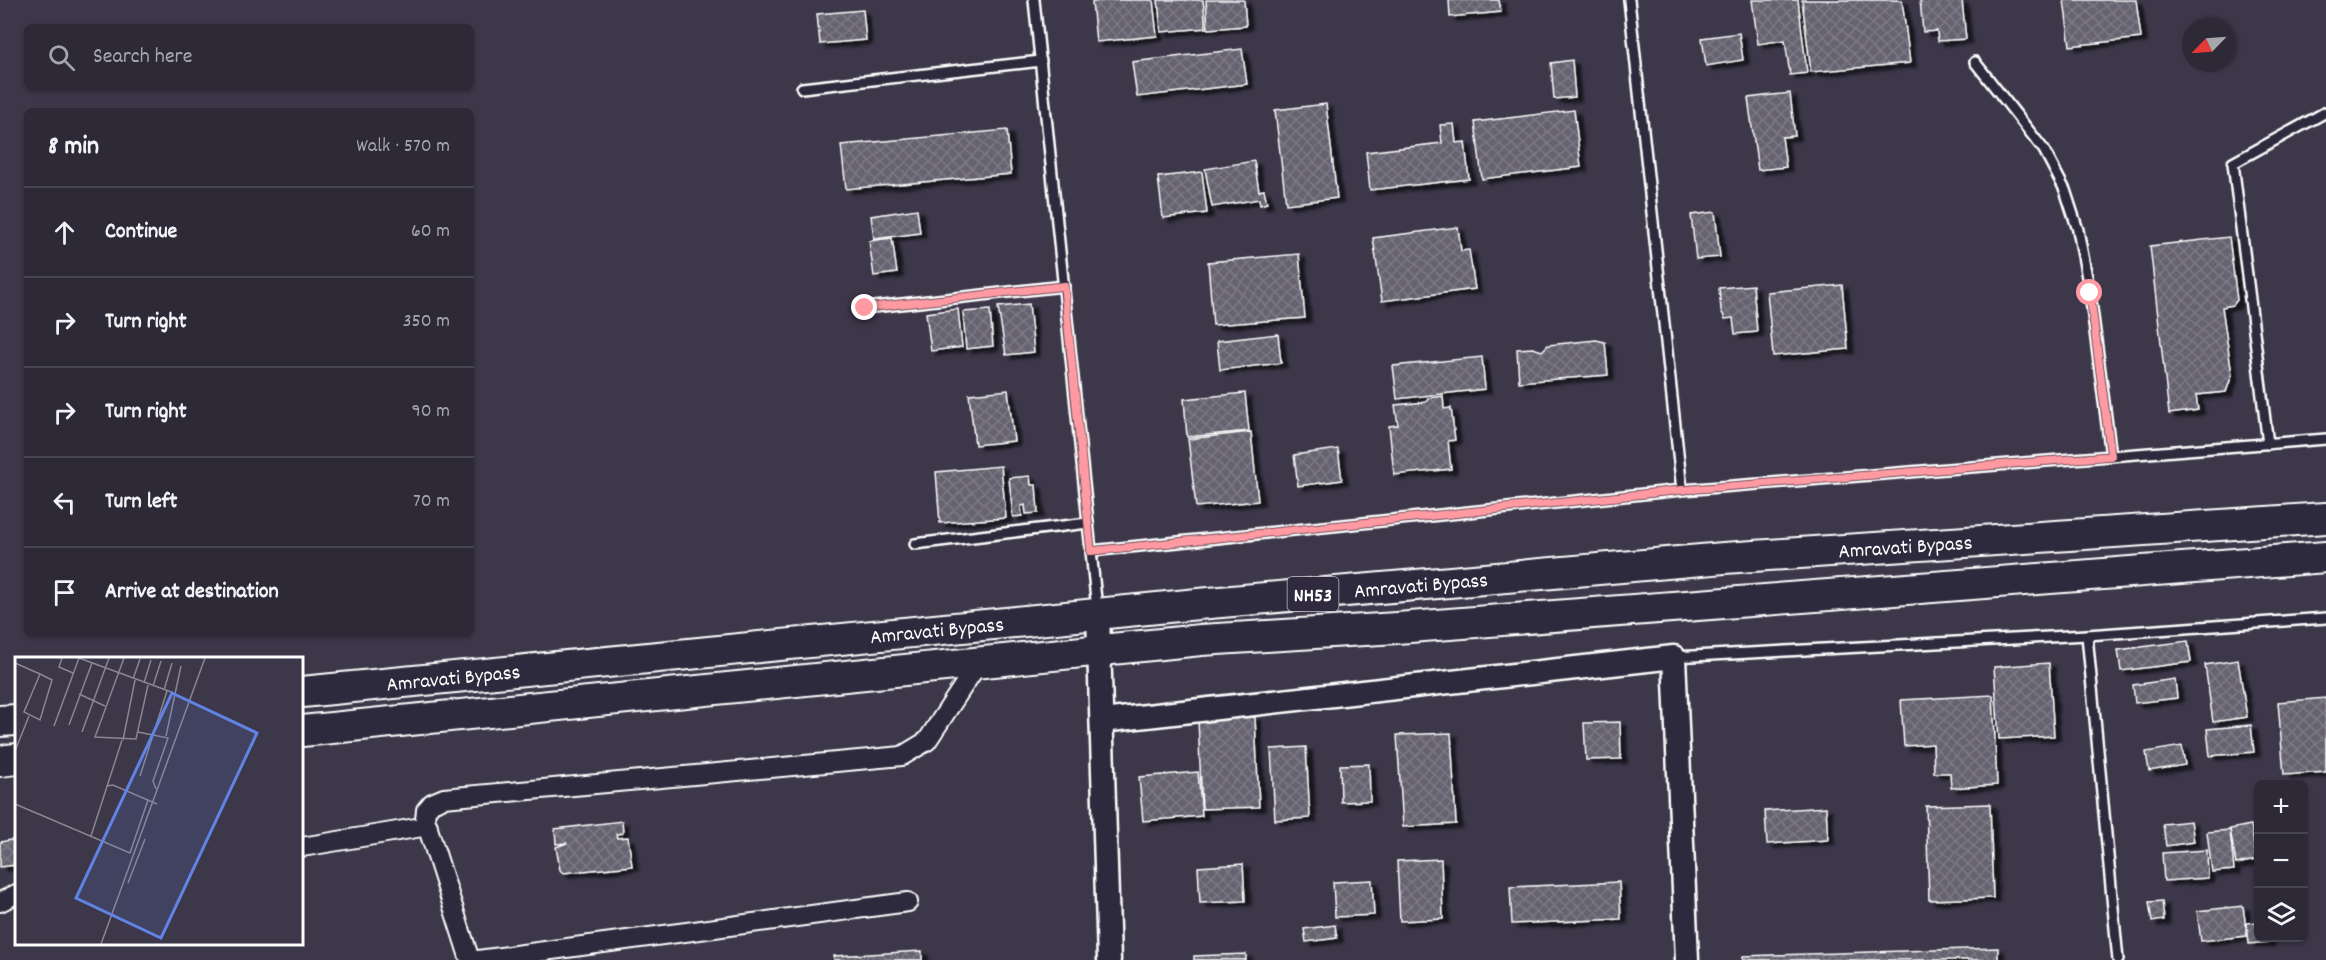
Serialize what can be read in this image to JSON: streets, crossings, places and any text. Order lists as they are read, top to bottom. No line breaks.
{"streets":{"highway":["Amravati Bypass","NH53"]},"north":"bottom left","page":{"search":"Search here","heading":["8 min","Walk · 570 m"],"list":[["Continue","60 m"],["Turn right","350 m"],["Turn right","90 m"],["Turn left","70 m"],"Arrive at destination"],"map_buttons":["+","−"]}}
